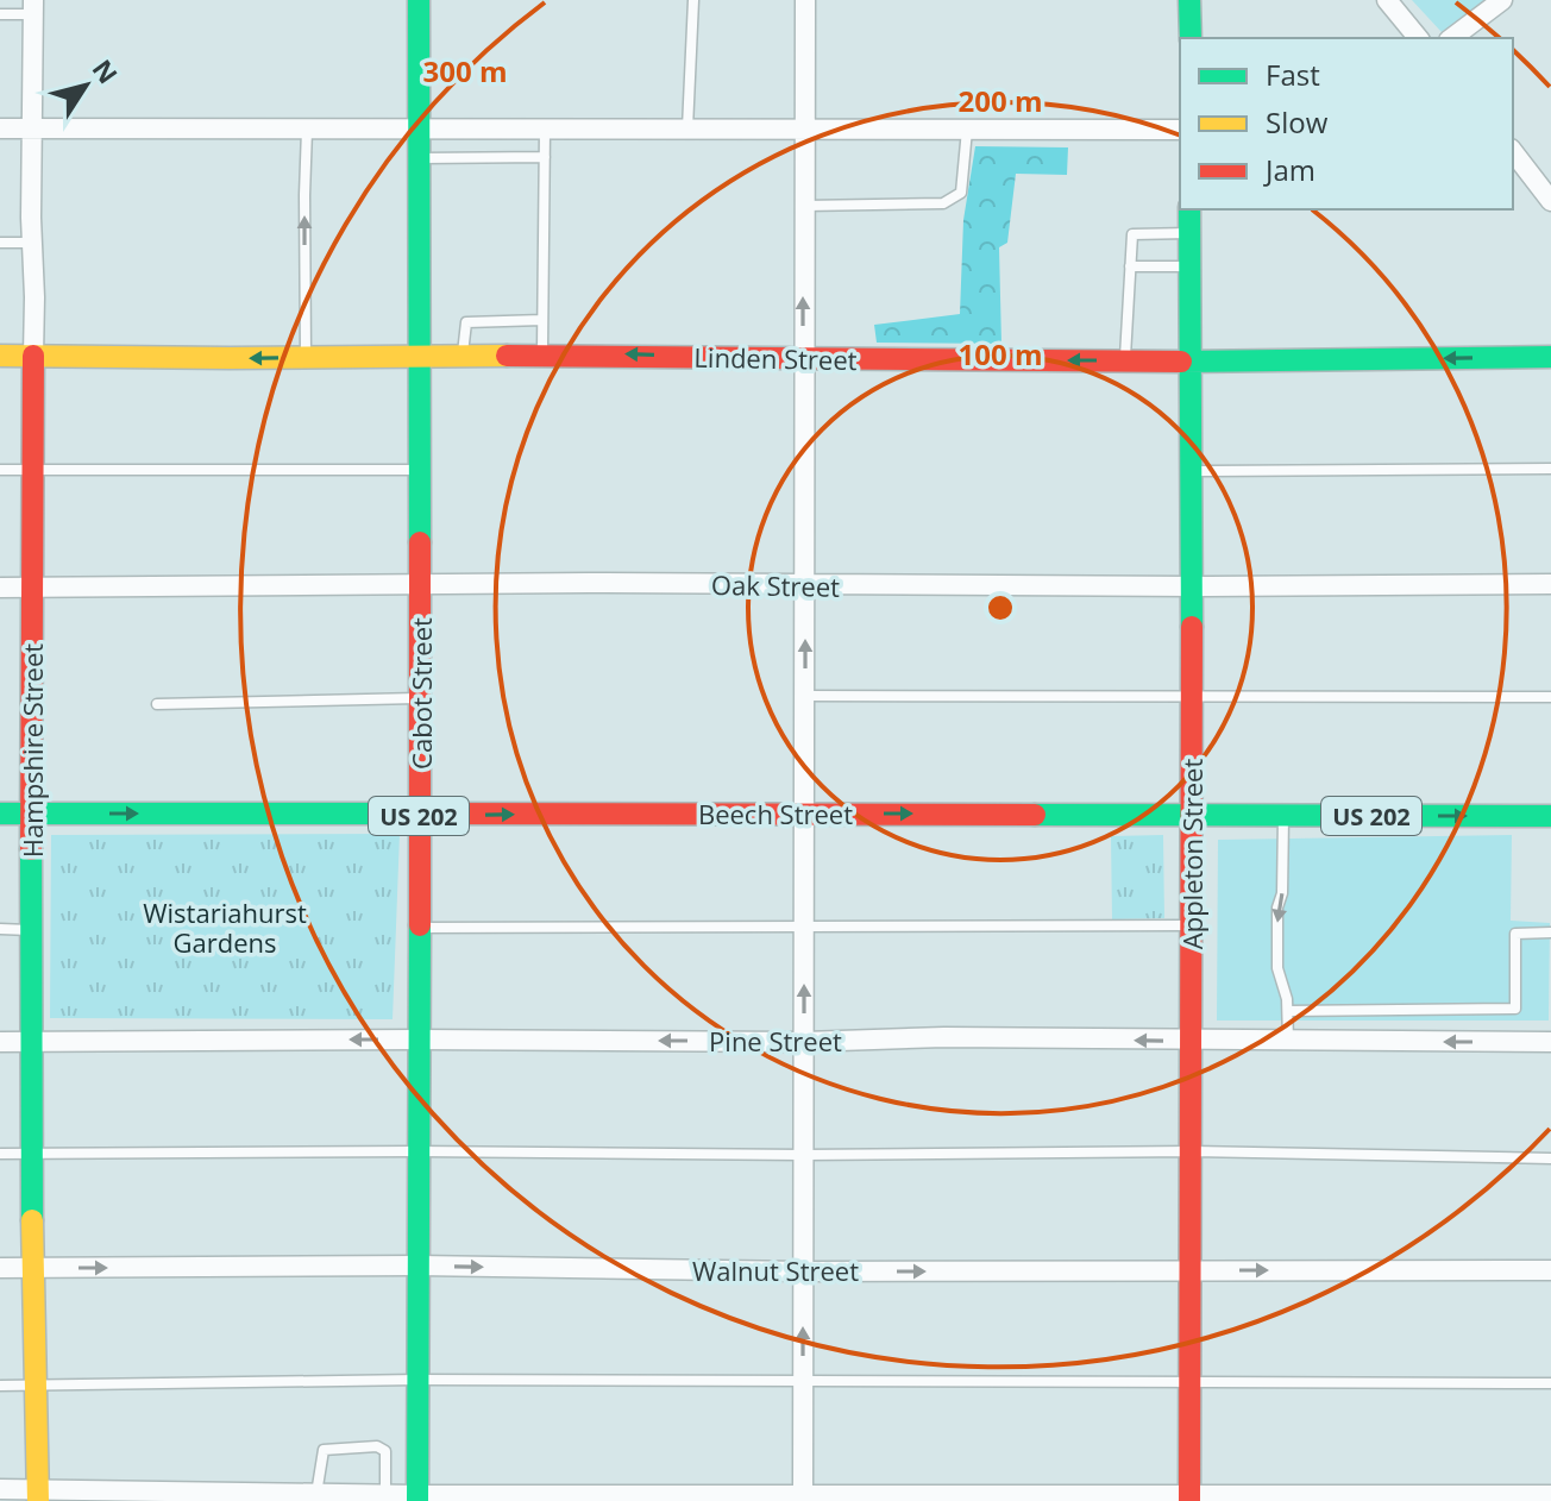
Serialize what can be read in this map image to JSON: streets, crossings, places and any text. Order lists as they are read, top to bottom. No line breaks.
{"streets":{"main road":["Linden Street","Cabot Street","Hampshire Street","Beech Street","US 202","Appleton Street"],"street":["Oak Street","Pine Street","Walnut Street"]},"crossings":[["Linden Street","Cabot Street"],["Linden Street","Hampshire Street"],["Linden Street","Appleton Street"],["Oak Street","Cabot Street"],["Oak Street","Hampshire Street"],["Oak Street","Appleton Street"],["Cabot Street","Beech Street"],["Cabot Street","Pine Street"],["Cabot Street","Walnut Street"],["Hampshire Street","Beech Street"],["Hampshire Street","Pine Street"],["Hampshire Street","Walnut Street"],["Beech Street","Appleton Street"],["Appleton Street","Pine Street"],["Appleton Street","Walnut Street"]],"one_way":["Linden Street","Beech Street","Pine Street","Walnut Street"],"parks":["Wistariahurst Gardens"],"legend":["Fast","Slow","Jam"],"north":"top right","rings":["300 m","200 m","100 m"]}
